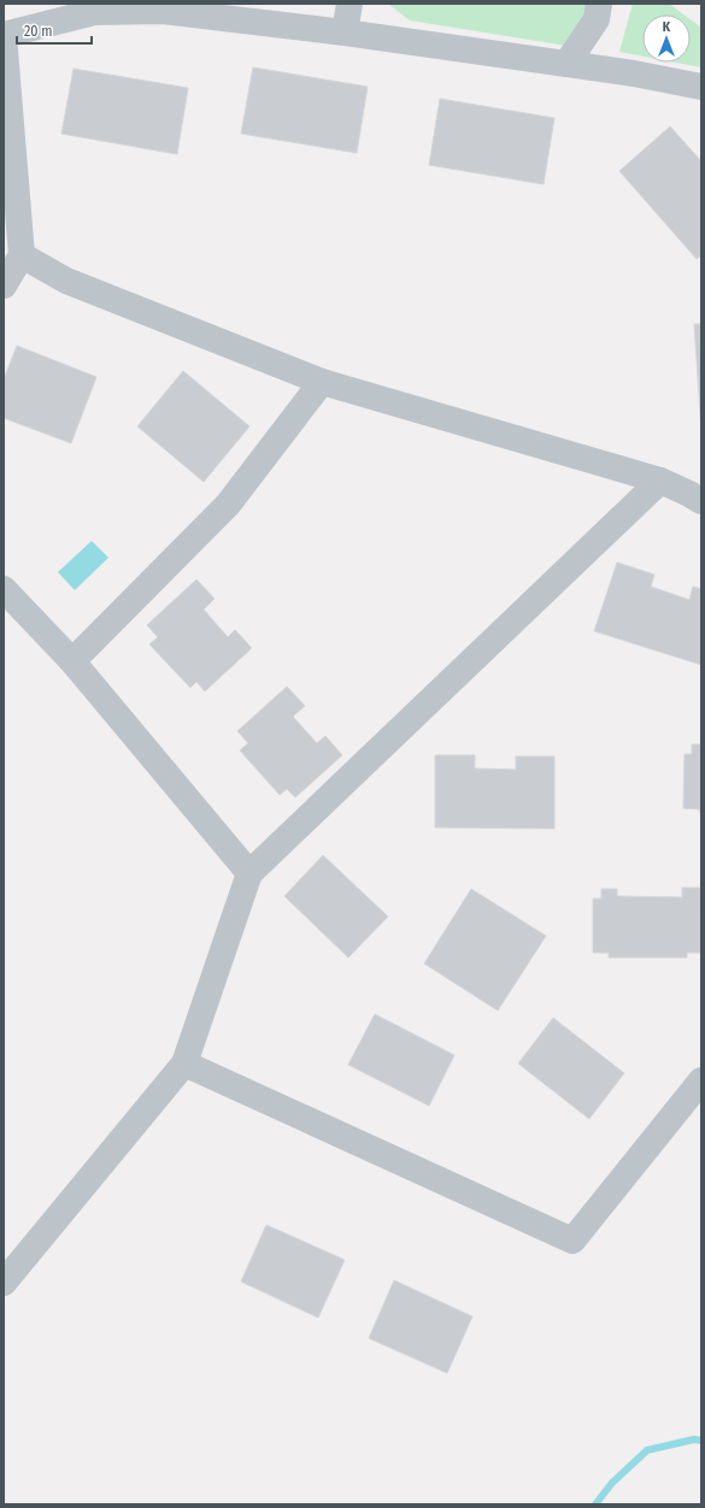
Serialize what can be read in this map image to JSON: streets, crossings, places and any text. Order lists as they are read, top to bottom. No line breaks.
{"scale_bar":"20 m","north":"top"}
